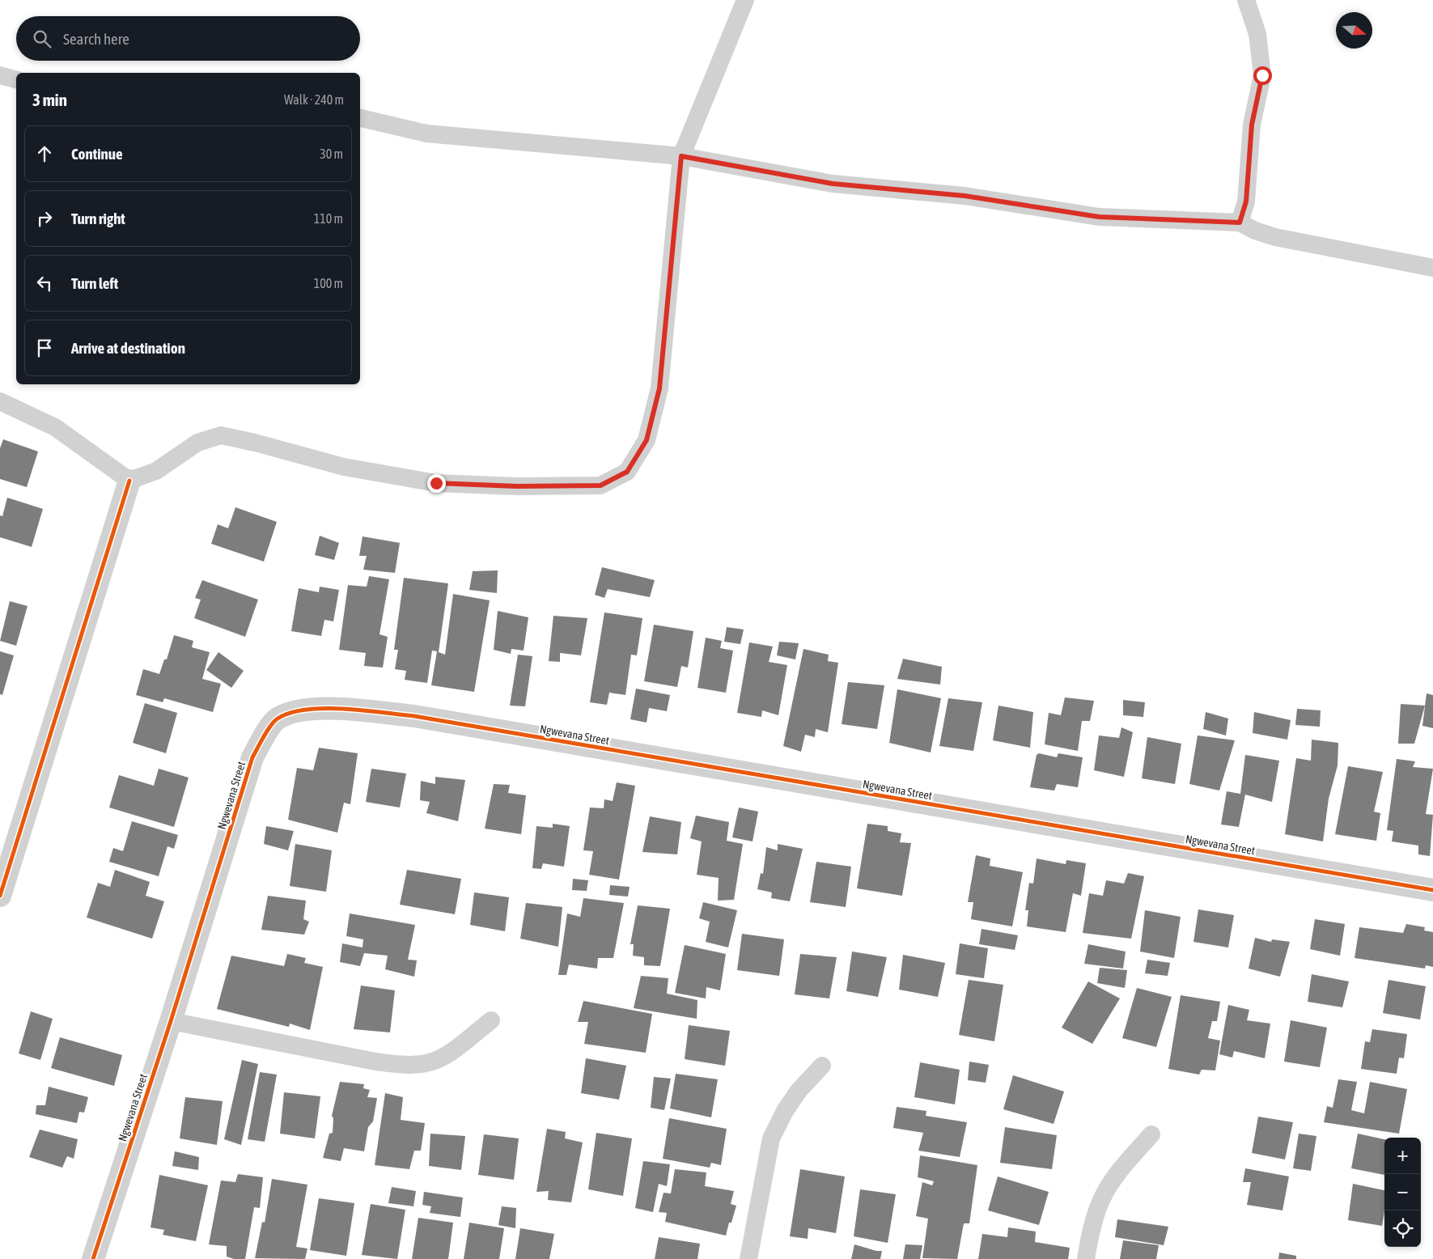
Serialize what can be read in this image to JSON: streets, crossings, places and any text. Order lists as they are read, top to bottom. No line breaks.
{"streets":{"street":["Ngwevana Street"]},"north":"right","page":{"search":"Search here","heading":["3 min","Walk · 240 m"],"list":[["Continue","30 m"],["Turn right","110 m"],["Turn left","100 m"],"Arrive at destination"],"map_buttons":["+","−"]}}
